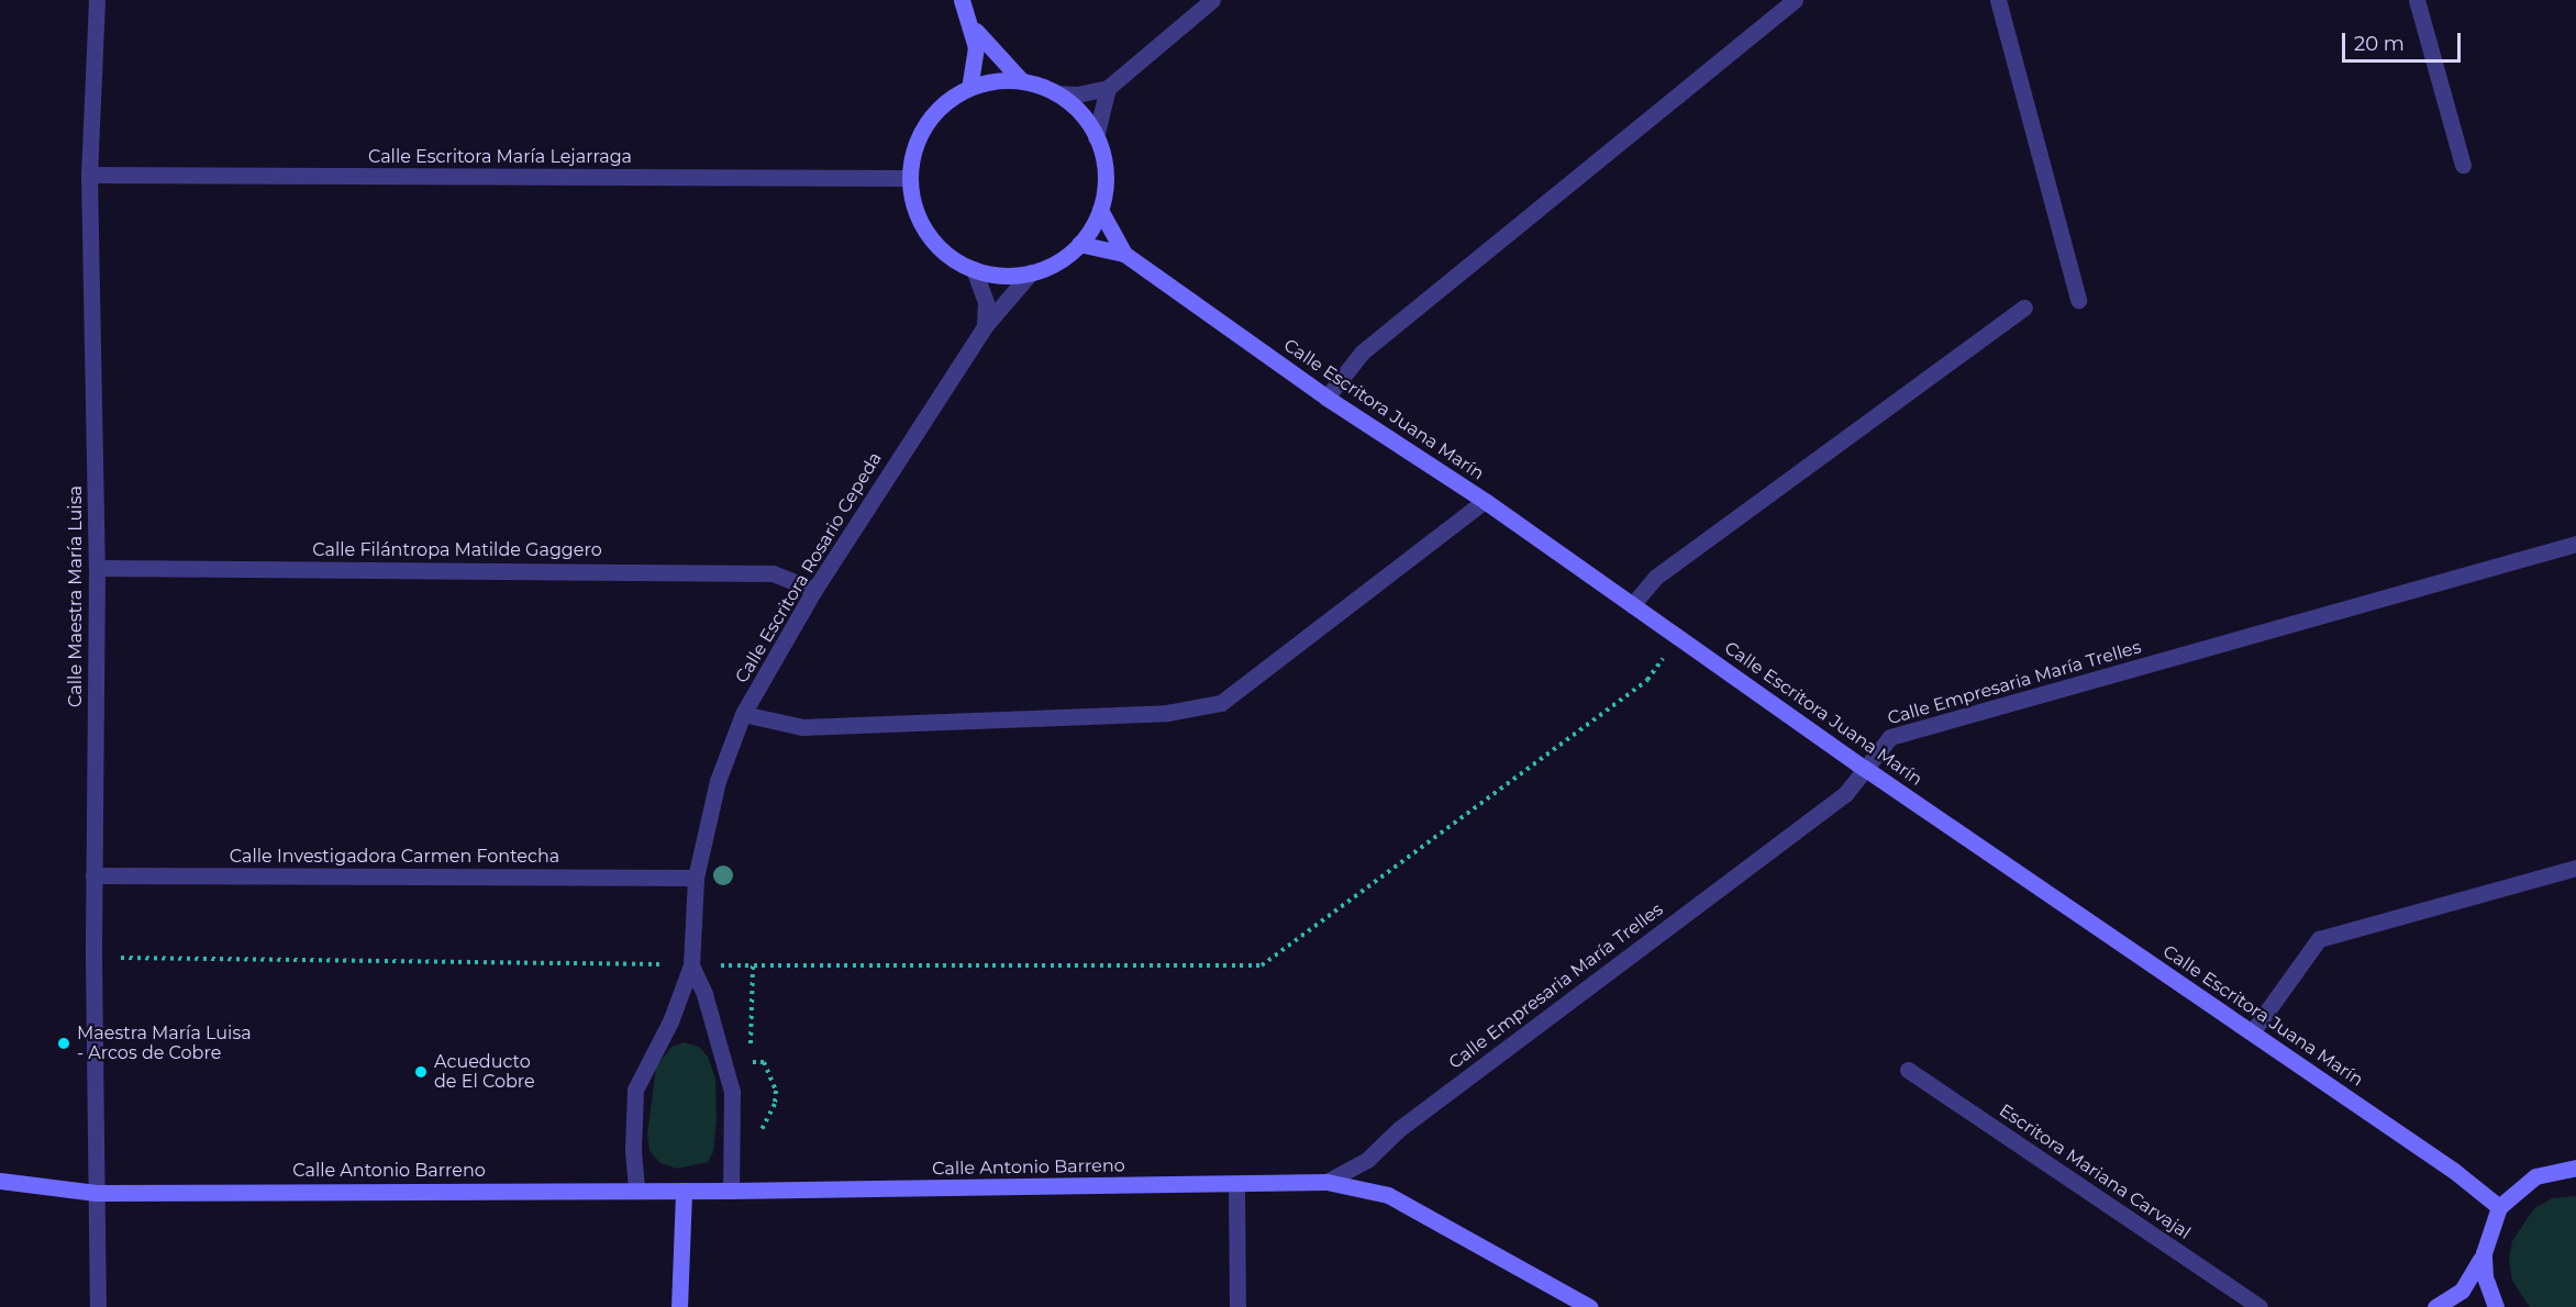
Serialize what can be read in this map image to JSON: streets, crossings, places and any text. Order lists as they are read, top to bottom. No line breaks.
{"streets":{"street":["Calle Escritora María Lejarraga","Calle Escritora Juana Marín","Calle Filántropa Matilde Gaggero","Calle Escritora Rosario Cepeda","Calle Maestra María Luisa","Calle Empresaria María Trelles","Calle Investigadora Carmen Fontecha","Calle Antonio Barreno","Escritora Mariana Carvajal"]},"crossings":[["Calle Escritora María Lejarraga","Calle Escritora Rosario Cepeda"],["Calle Escritora María Lejarraga","Calle Maestra María Luisa"],["Calle Escritora Juana Marín","Calle Empresaria María Trelles"],["Calle Filántropa Matilde Gaggero","Calle Escritora Rosario Cepeda"],["Calle Filántropa Matilde Gaggero","Calle Maestra María Luisa"],["Calle Escritora Rosario Cepeda","Calle Investigadora Carmen Fontecha"],["Calle Maestra María Luisa","Calle Investigadora Carmen Fontecha"],["Calle Maestra María Luisa","Calle Antonio Barreno"],["Calle Empresaria María Trelles","Calle Antonio Barreno"]],"places":["Maestra María Luisa - Arcos de Cobre","Acueducto de El Cobre"],"scale_bar":"20 m"}
